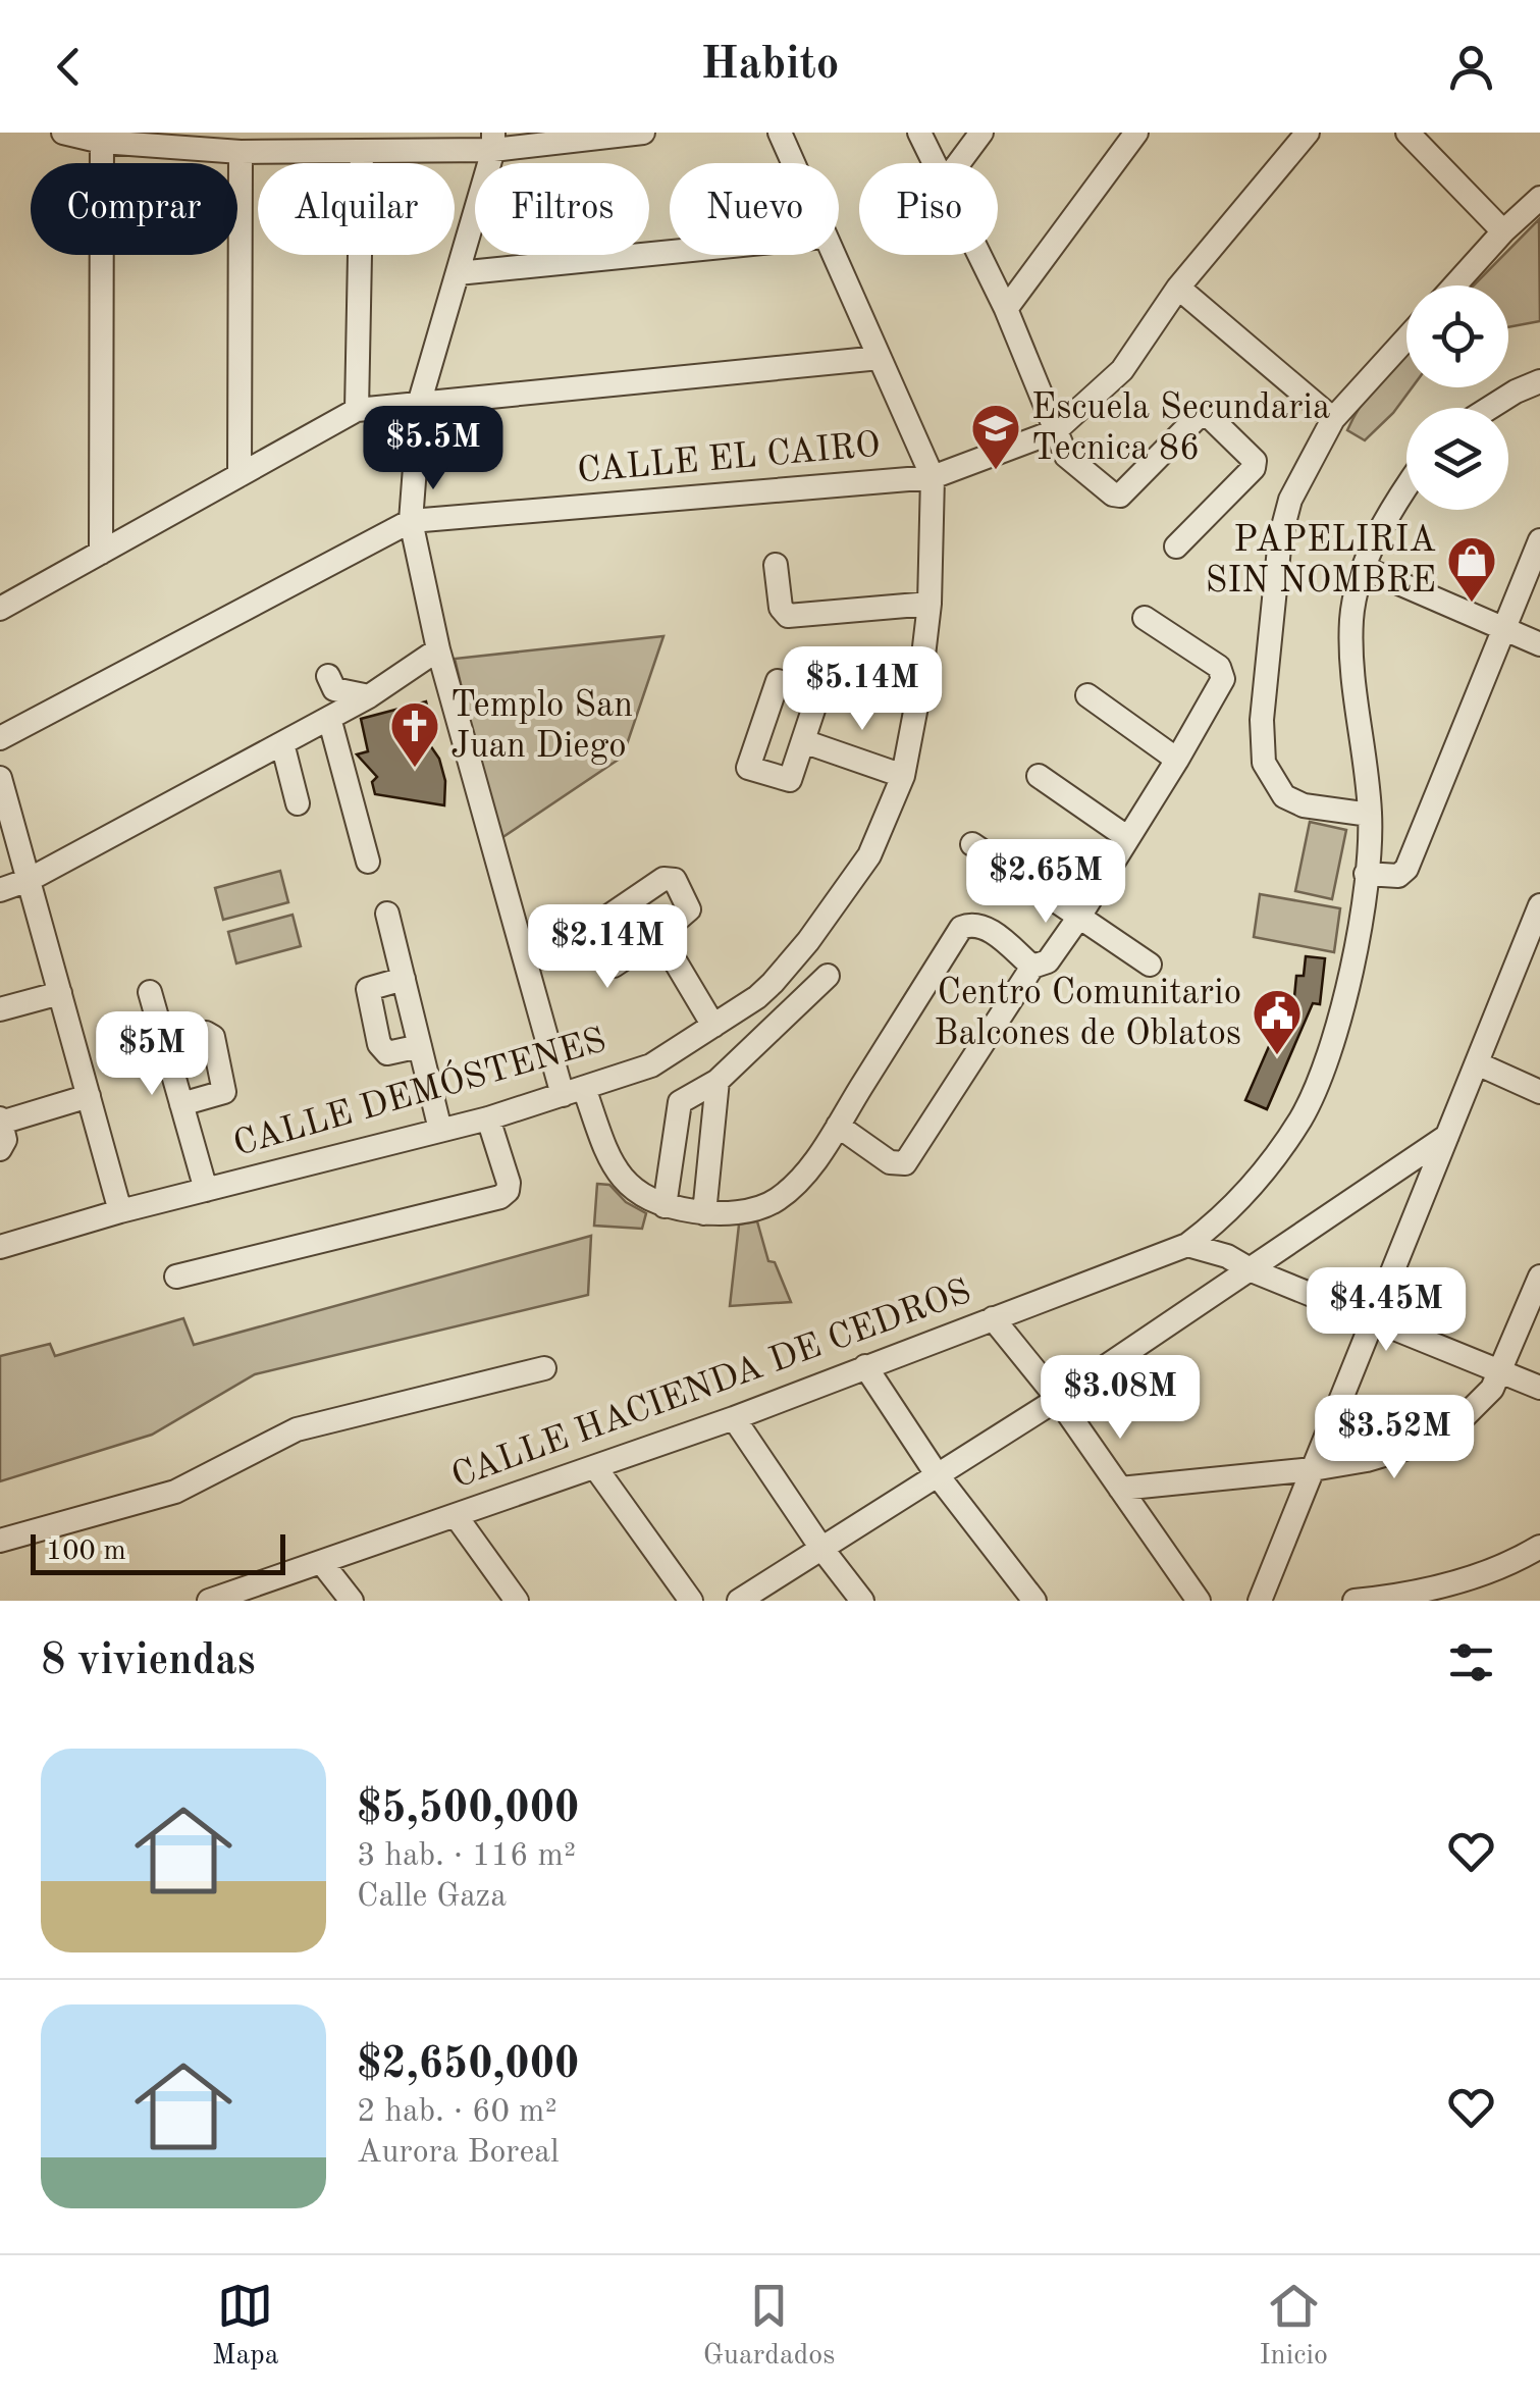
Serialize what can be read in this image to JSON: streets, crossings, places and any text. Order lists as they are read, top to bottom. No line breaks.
{"streets":{"street":["CALLE EL CAIRO","CALLE DEMÓSTENES","CALLE HACIENDA DE CEDROS"]},"crossings":[["CALLE EL CAIRO","CALLE DEMÓSTENES"]],"places":{"school or university":["Escuela Secundaria Tecnica 86"],"shop":["PAPELIRIA SIN NOMBRE"],"church":["Templo San Juan Diego"],"public building":["Centro Comunitario Balcones de Oblatos"]},"scale_bar":"100 m","page":{"header":"Habito","chip":["Comprar","Alquilar","Filtros","Nuevo","Piso"],"price":["$5.5M","$5.14M","$2.65M","$2.14M","$5M","$4.45M","$3.08M","$3.52M"],"scale":"100 m","heading":"8 viviendas","list":[{"name":"$5,500,000","note":"3 hab. · 116 m² · Calle Gaza"},{"name":"$2,650,000","note":"2 hab. · 60 m² · Aurora Boreal"}],"tabs":["Mapa","Guardados","Inicio"]}}
